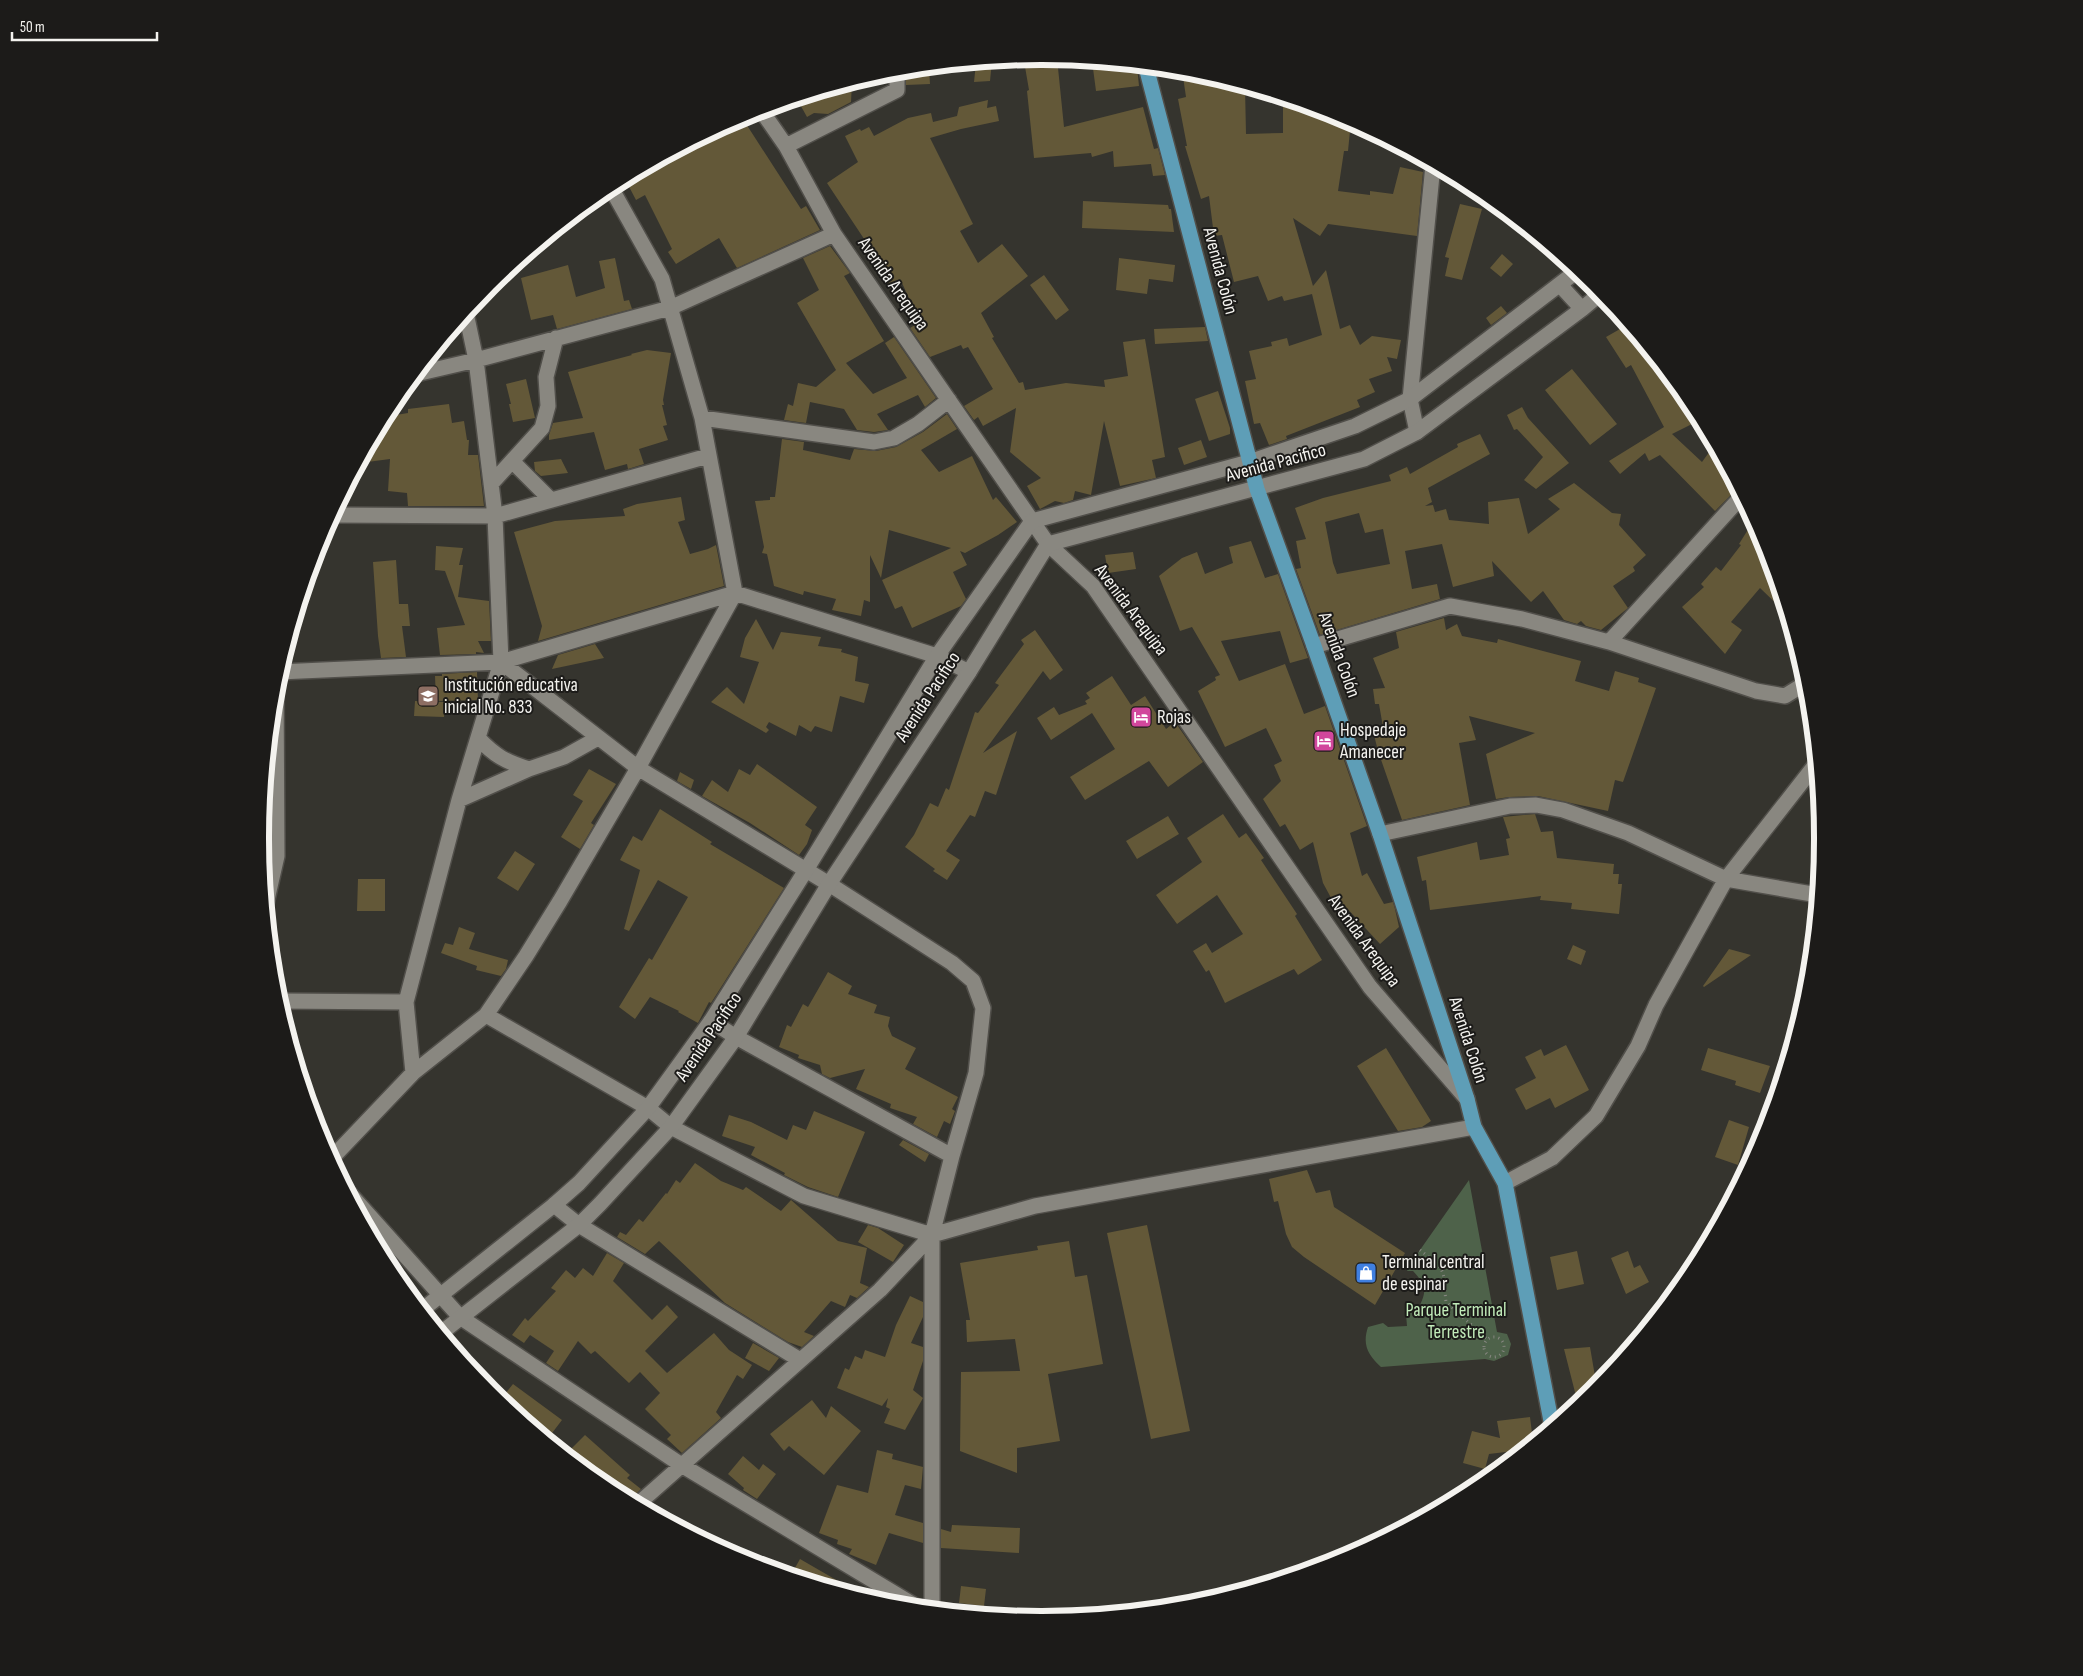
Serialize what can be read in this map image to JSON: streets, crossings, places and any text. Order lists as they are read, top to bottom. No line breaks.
{"streets":{"main road":["Avenida Colón"],"street":["Avenida Arequipa","Avenida Pacifico"]},"crossings":[["Avenida Colón","Avenida Arequipa"],["Avenida Colón","Avenida Pacifico"],["Avenida Arequipa","Avenida Pacifico"]],"parks":["Parque Terminal Terrestre"],"places":{"school or university":["Institución educativa inicial No. 833"],"hotel":["Rojas","Hospedaje Amanecer"],"shop":["Terminal central de espinar"]},"scale_bar":"50 m"}
